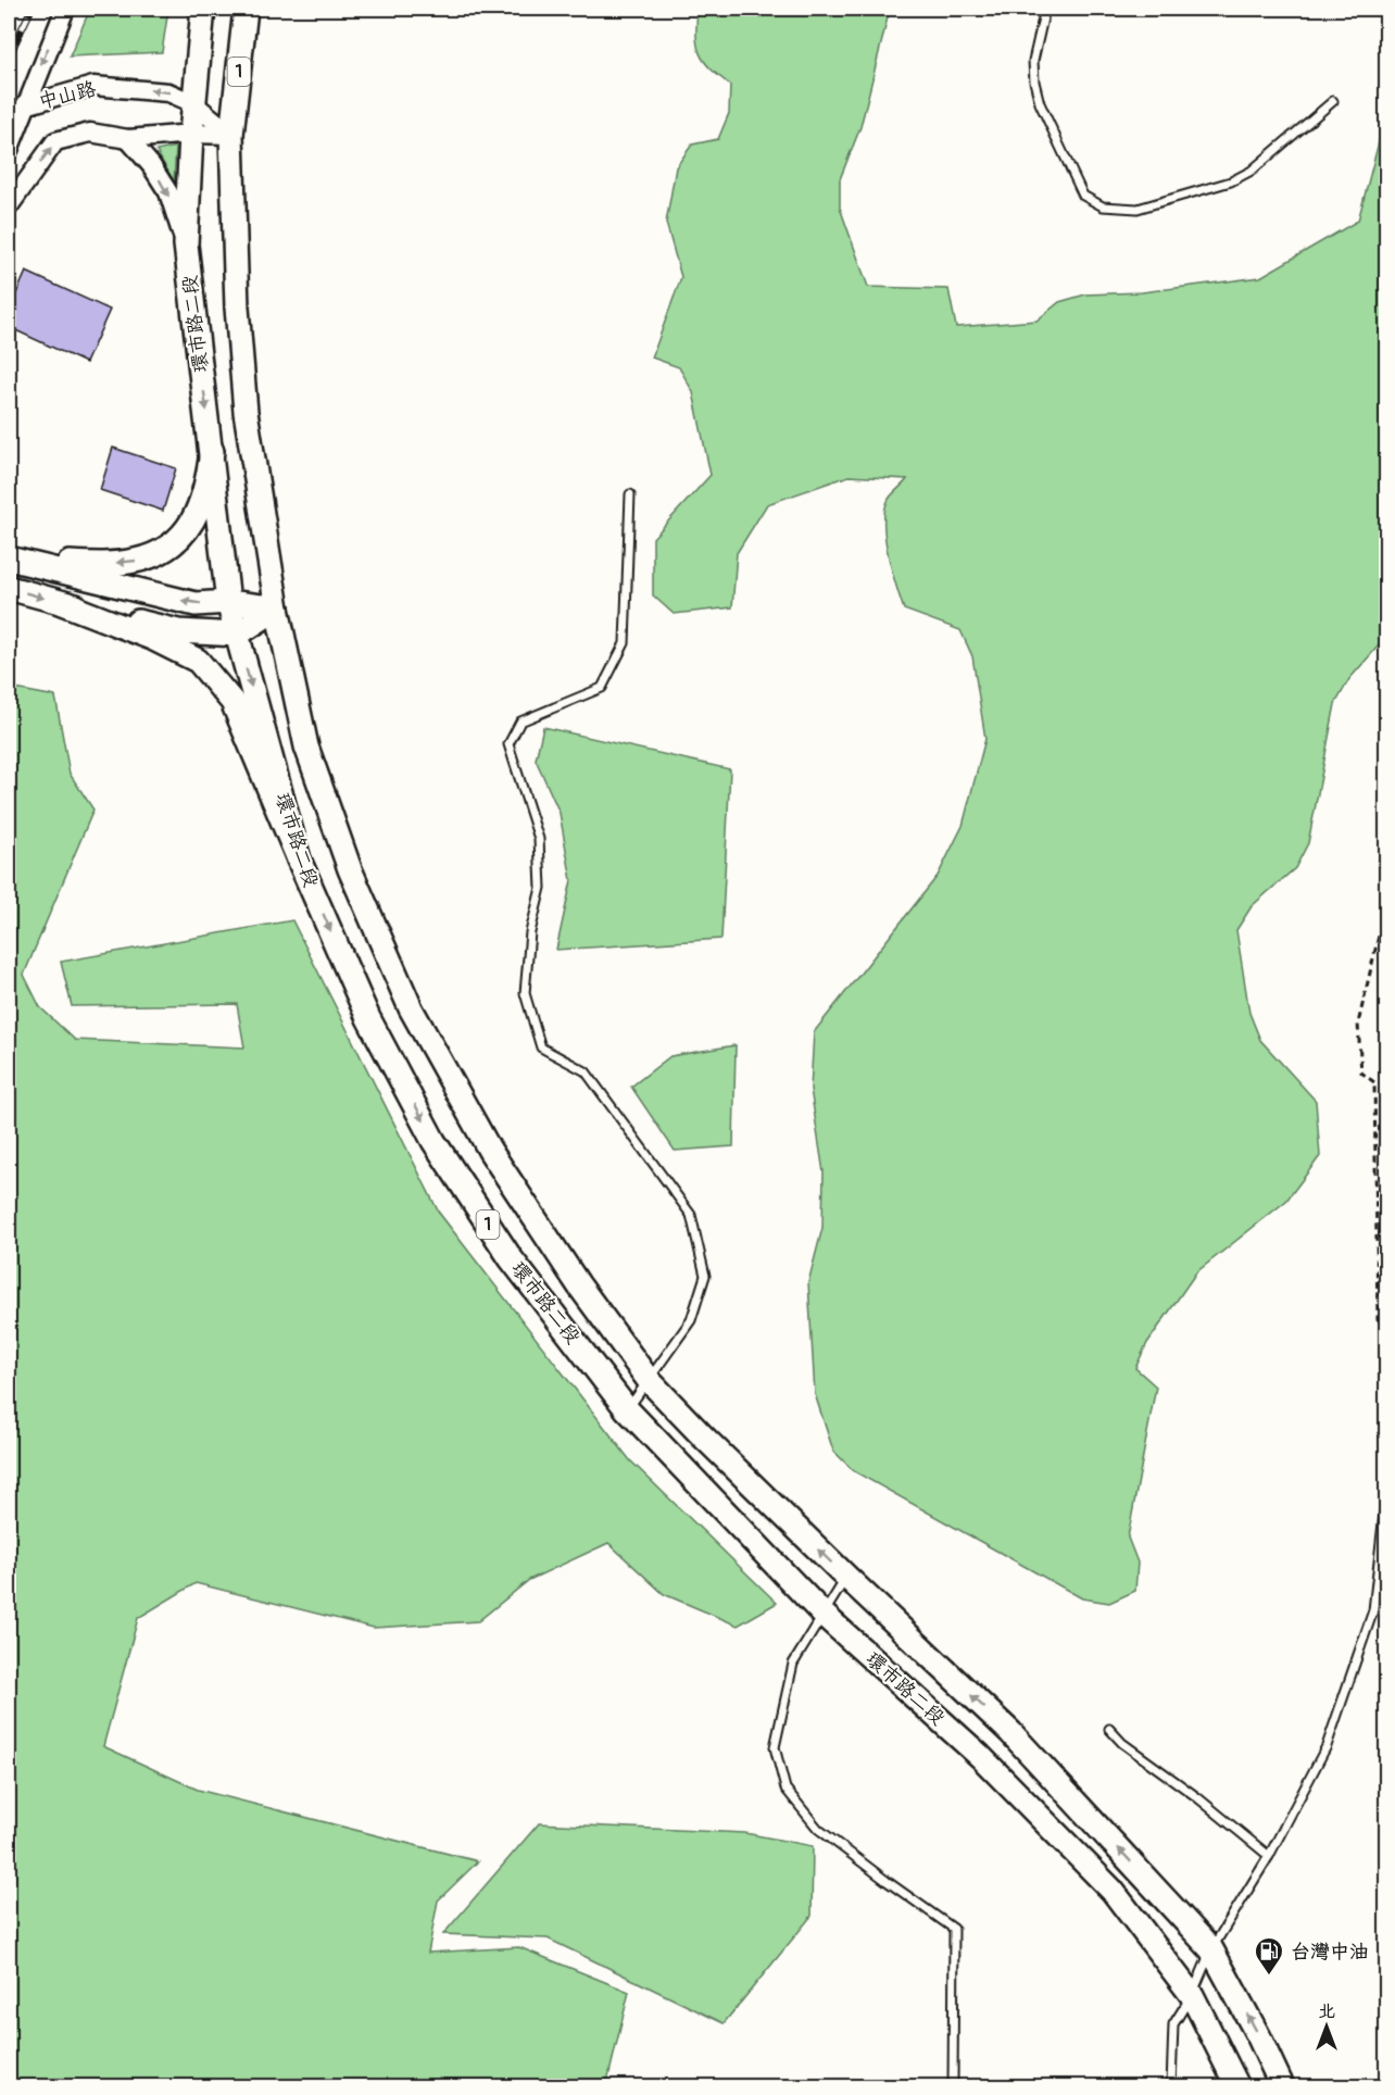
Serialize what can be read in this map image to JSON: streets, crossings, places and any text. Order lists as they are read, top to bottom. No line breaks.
{"streets":{"main road":["1","環市路二段"],"street":["中山路"]},"crossings":[["1","中山路"],["1","環市路二段"],["中山路","環市路二段"]],"one_way":["中山路"],"places":{"fuel station":["台灣中油"]},"north":"top"}
